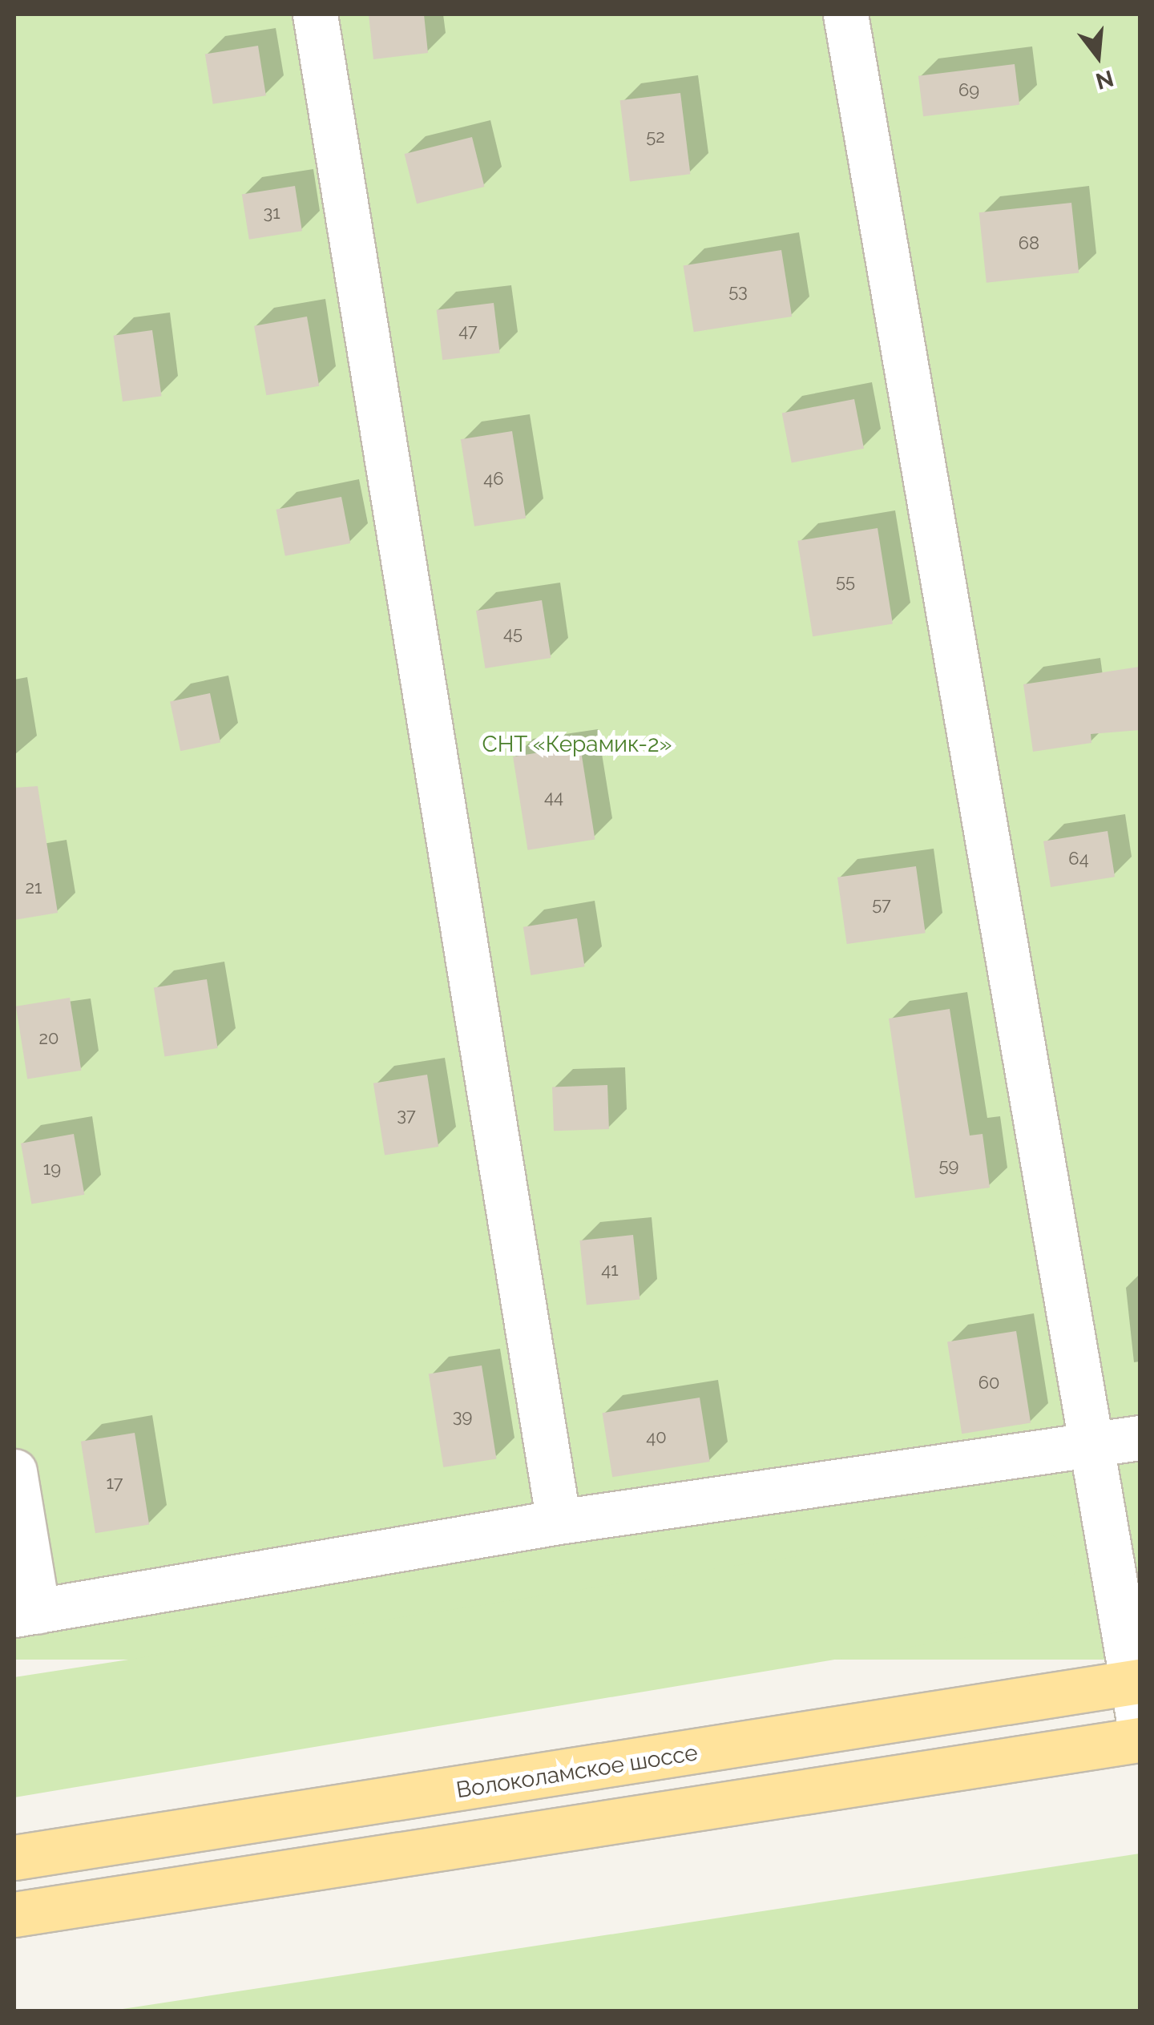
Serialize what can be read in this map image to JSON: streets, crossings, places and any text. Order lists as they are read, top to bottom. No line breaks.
{"streets":{"main road":["Волоколамское шоссе"]},"parks":["СНТ «Керамик-2»"],"house_numbers":["69","52","31","68","53","47","46","55","45","44","64","21","57","20","37","59","19","41","60","39","40","17"],"north":"bottom"}
